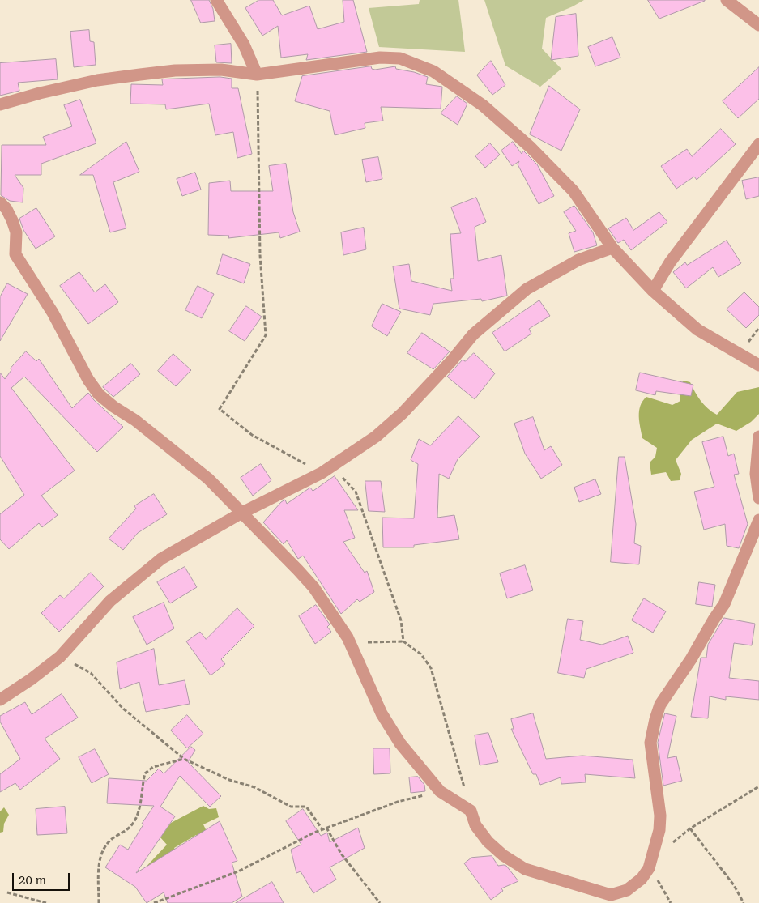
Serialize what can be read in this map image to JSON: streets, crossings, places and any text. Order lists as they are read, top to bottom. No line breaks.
{"scale_bar":"20 m"}
